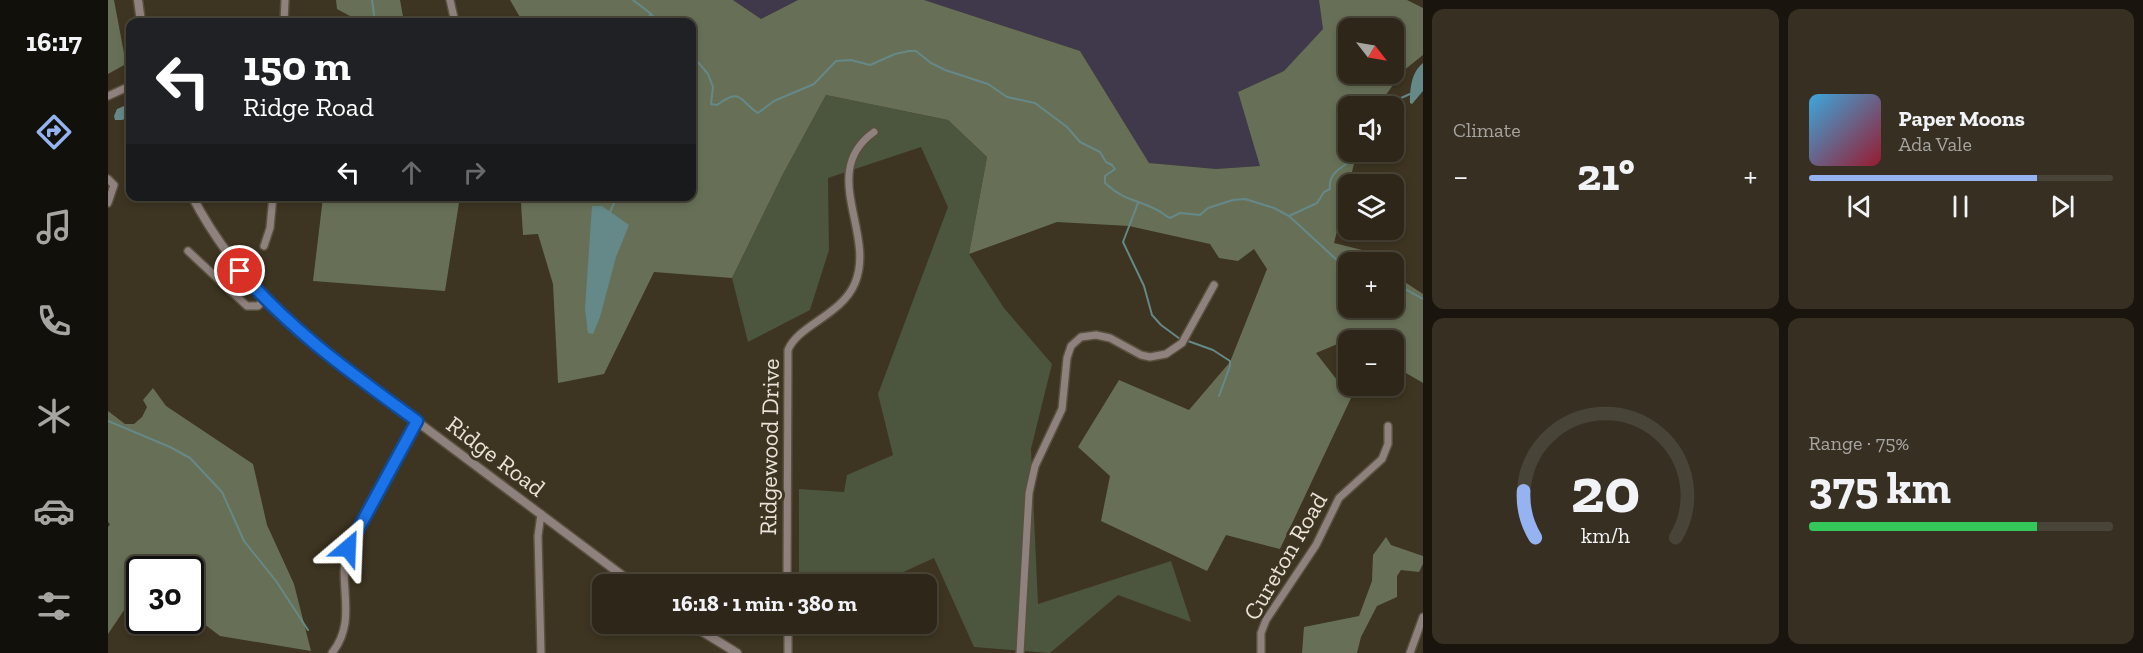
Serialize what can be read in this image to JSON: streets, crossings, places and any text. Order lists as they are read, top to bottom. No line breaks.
{"streets":{"street":["Ridgewood Drive","Ridge Road","Cureton Road"]},"north":"bottom right","page":{"tabs":"16:17","tile":["Climate",["Range · 75%","375 km"]],"map_buttons":["+","−"],"turn":["150 m","Ridge Road"],"song":["Paper Moons","Ada Vale"],"heat":["−","21°","+"],"limit":"30","trip":"16:18 · 1 min · 380 m","gauge":["20","km/h"]}}
